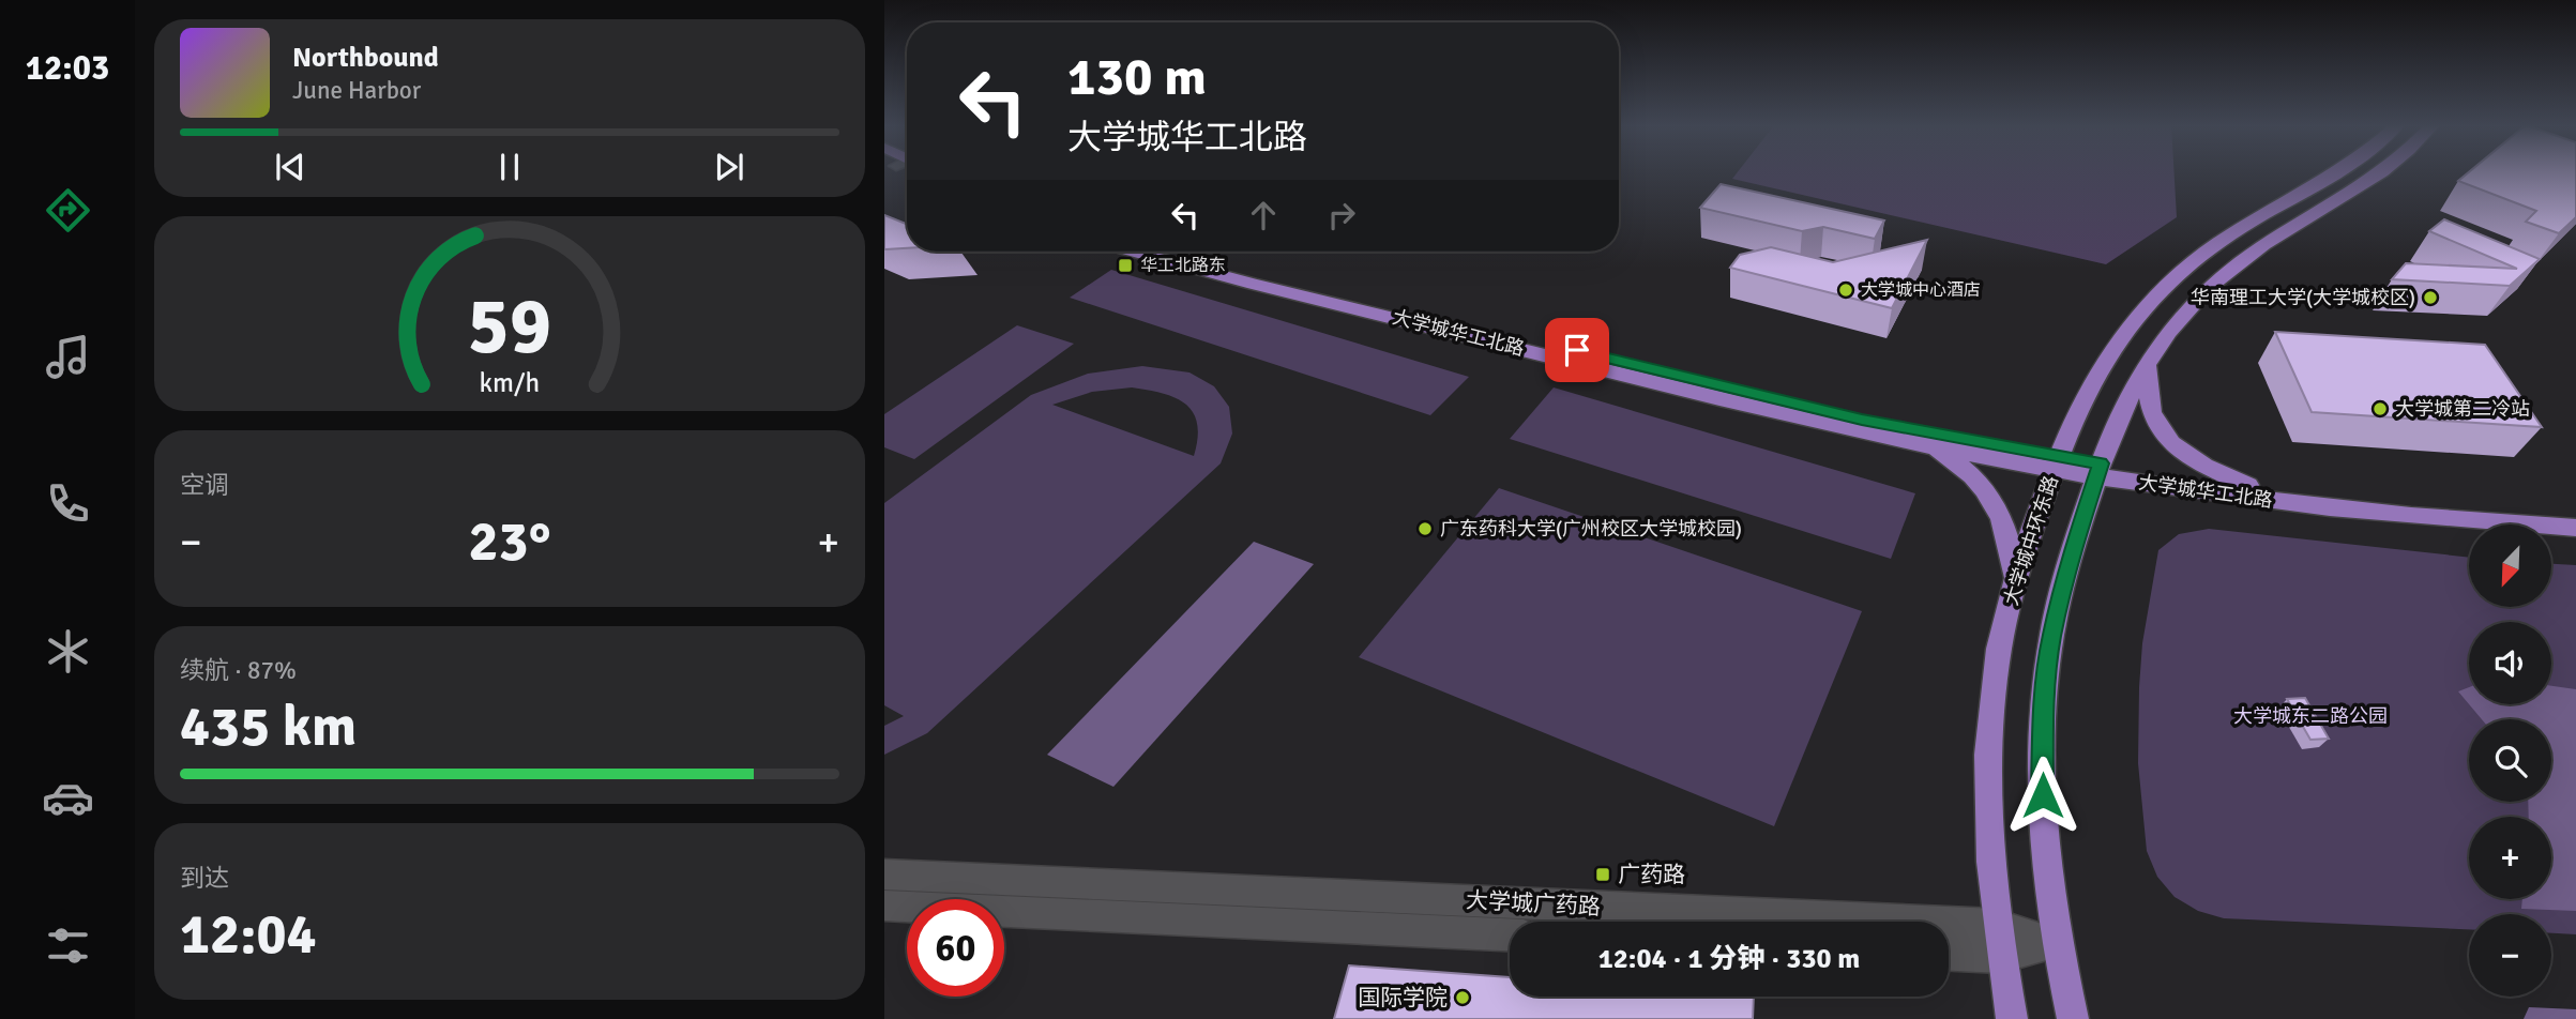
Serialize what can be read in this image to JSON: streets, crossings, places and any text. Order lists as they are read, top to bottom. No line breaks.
{"streets":{"main road":["大学城华工北路","大学城中环东路"],"street":["大学城广药路"]},"crossings":[["大学城华工北路","大学城中环东路"],["大学城中环东路","大学城广药路"]],"parks":["大学城东二路公园"],"places":{"transit":["华工北路东","广药路"],"other":["大学城中心酒店","华南理工大学(大学城校区)","大学城第二冷站","广东药科大学(广州校区大学城校园)","国际学院"]},"north":"bottom left","page":{"tabs":"12:03","turn":["130 m","大学城华工北路"],"song":["Northbound","June Harbor"],"tile":["空调",["续航 · 87%","435 km"],["到达","12:04"]],"heat":["−","23°","+"],"map_buttons":["+","−"],"limit":"60","trip":"12:04 · 1 分钟 · 330 m","gauge":["59","km/h"]}}
